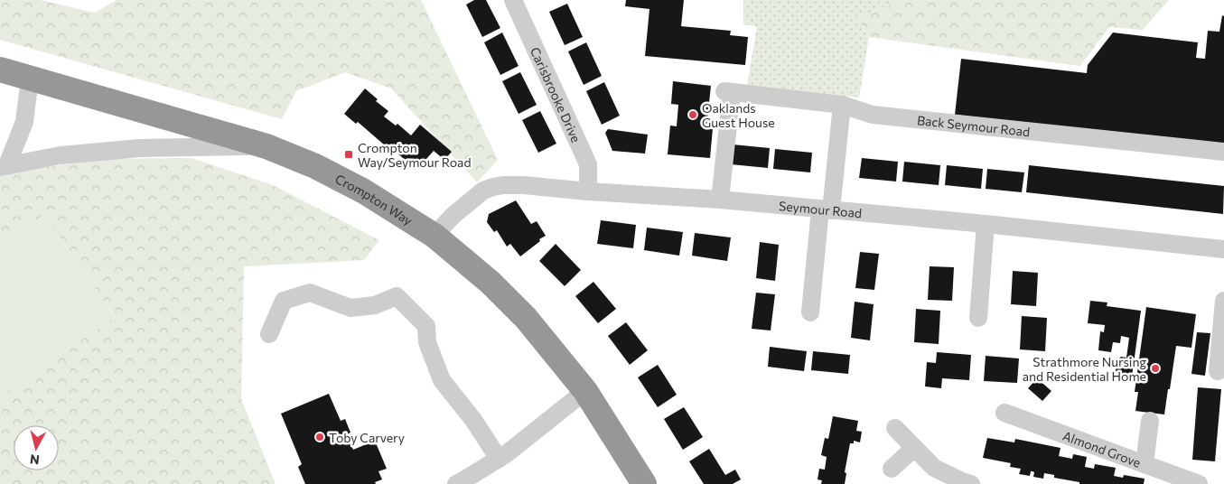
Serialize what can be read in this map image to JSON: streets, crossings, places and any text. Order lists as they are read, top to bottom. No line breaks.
{"streets":{"highway":["Crompton Way"],"street":["Carisbrooke Drive","Back Seymour Road","Seymour Road","Almond Grove"]},"crossings":[["Carisbrooke Drive","Seymour Road"],["Back Seymour Road","Seymour Road"],["Crompton Way","Seymour Road"]],"places":{"other":["Oaklands Guest House","Strathmore Nursing and Residential Home","Toby Carvery"],"transit":["Crompton Way/Seymour Road"]},"north":"bottom"}
